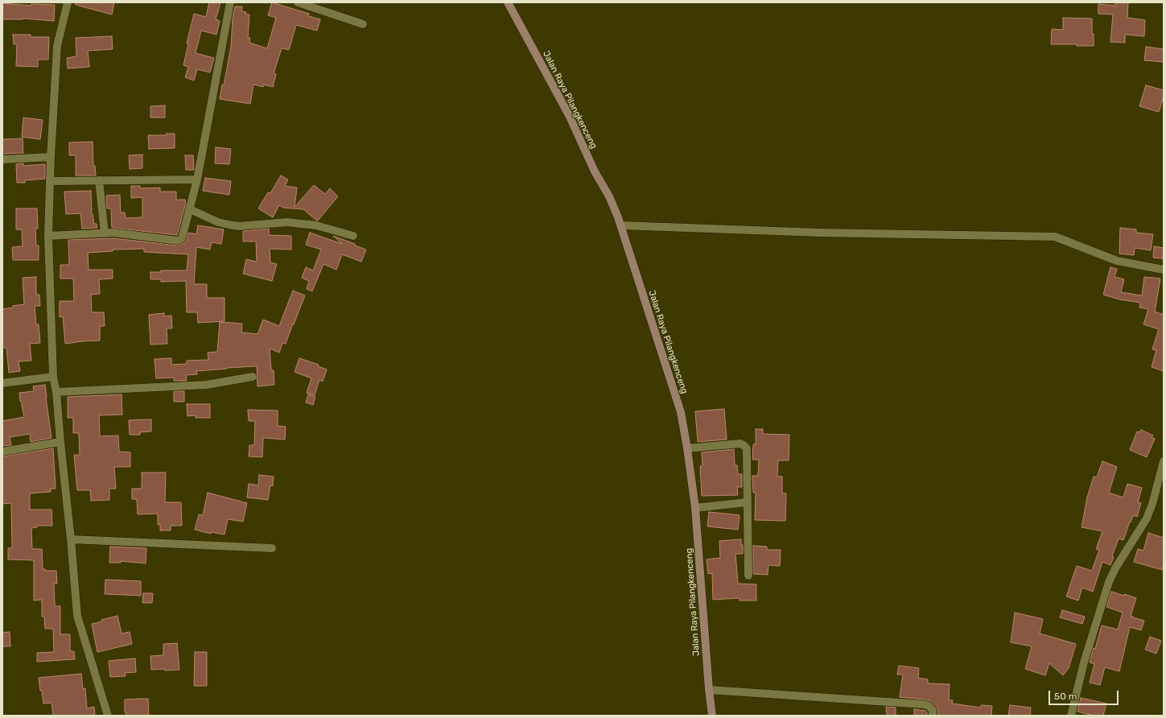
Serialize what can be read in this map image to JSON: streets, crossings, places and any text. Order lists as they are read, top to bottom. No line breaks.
{"streets":{"main road":["Jalan Raya Pilangkenceng"]},"scale_bar":"50 m"}
